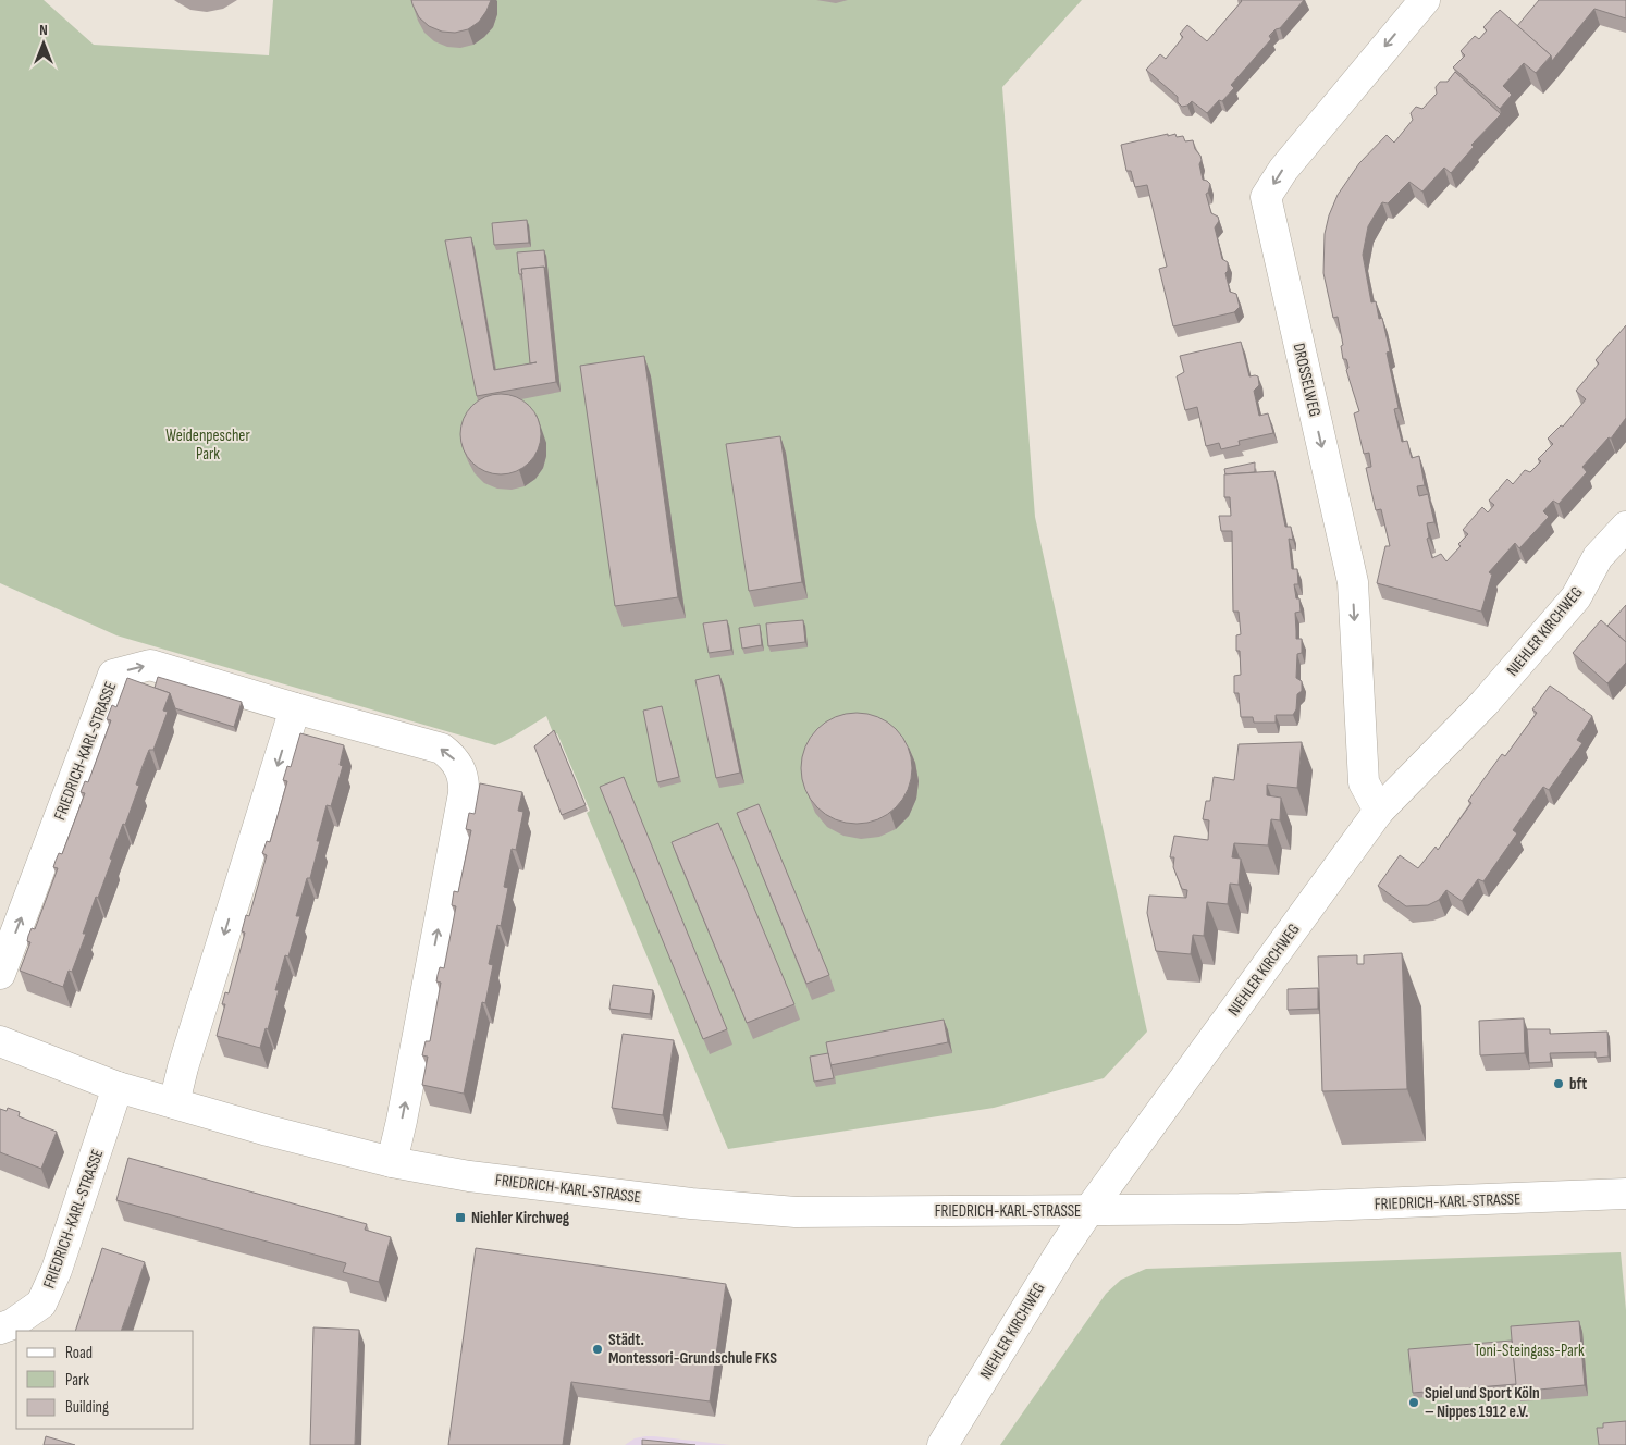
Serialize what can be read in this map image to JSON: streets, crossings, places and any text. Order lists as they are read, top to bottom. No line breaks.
{"streets":{"street":["DROSSELWEG","NIEHLER KIRCHWEG","FRIEDRICH-KARL-STRASSE"]},"crossings":[["DROSSELWEG","NIEHLER KIRCHWEG"],["NIEHLER KIRCHWEG","FRIEDRICH-KARL-STRASSE"]],"one_way":["DROSSELWEG"],"parks":["Weidenpescher Park","Toni-Steingass-Park"],"places":{"other":["bft","Städt. Montessori-Grundschule FKS","Spiel und Sport Köln – Nippes 1912 e.V."],"transit":["Niehler Kirchweg"]},"legend":["Road","Park","Building"],"north":"top"}
